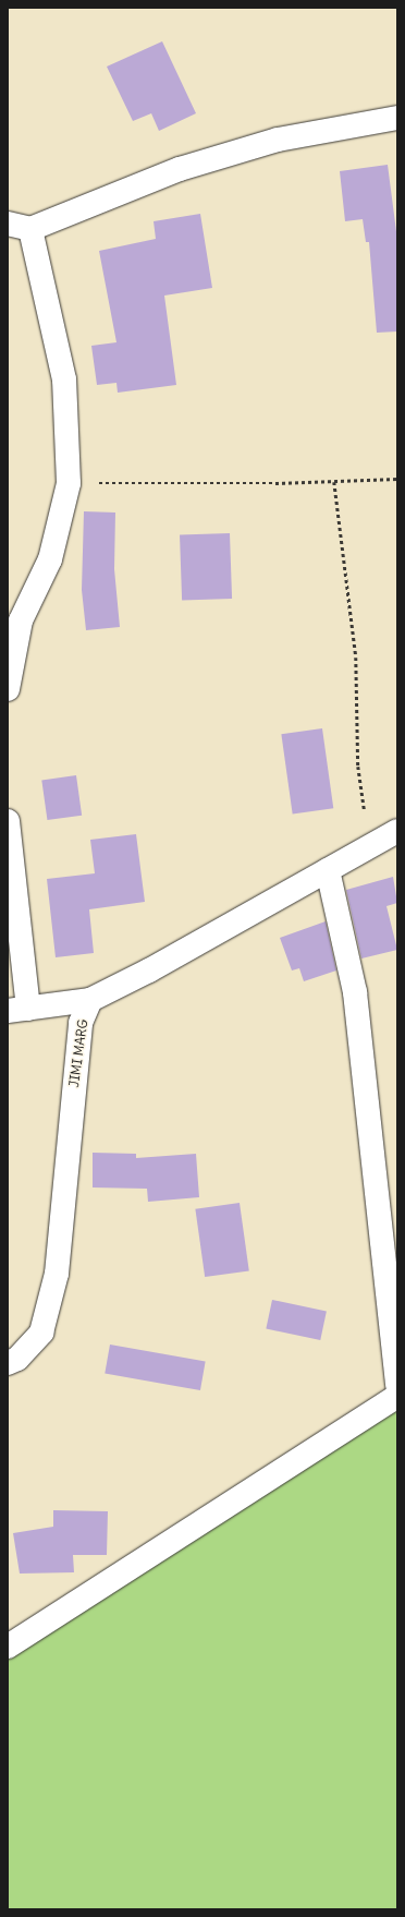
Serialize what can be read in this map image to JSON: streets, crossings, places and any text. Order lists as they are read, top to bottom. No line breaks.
{"streets":{"street":["JIMI MARG"]}}
